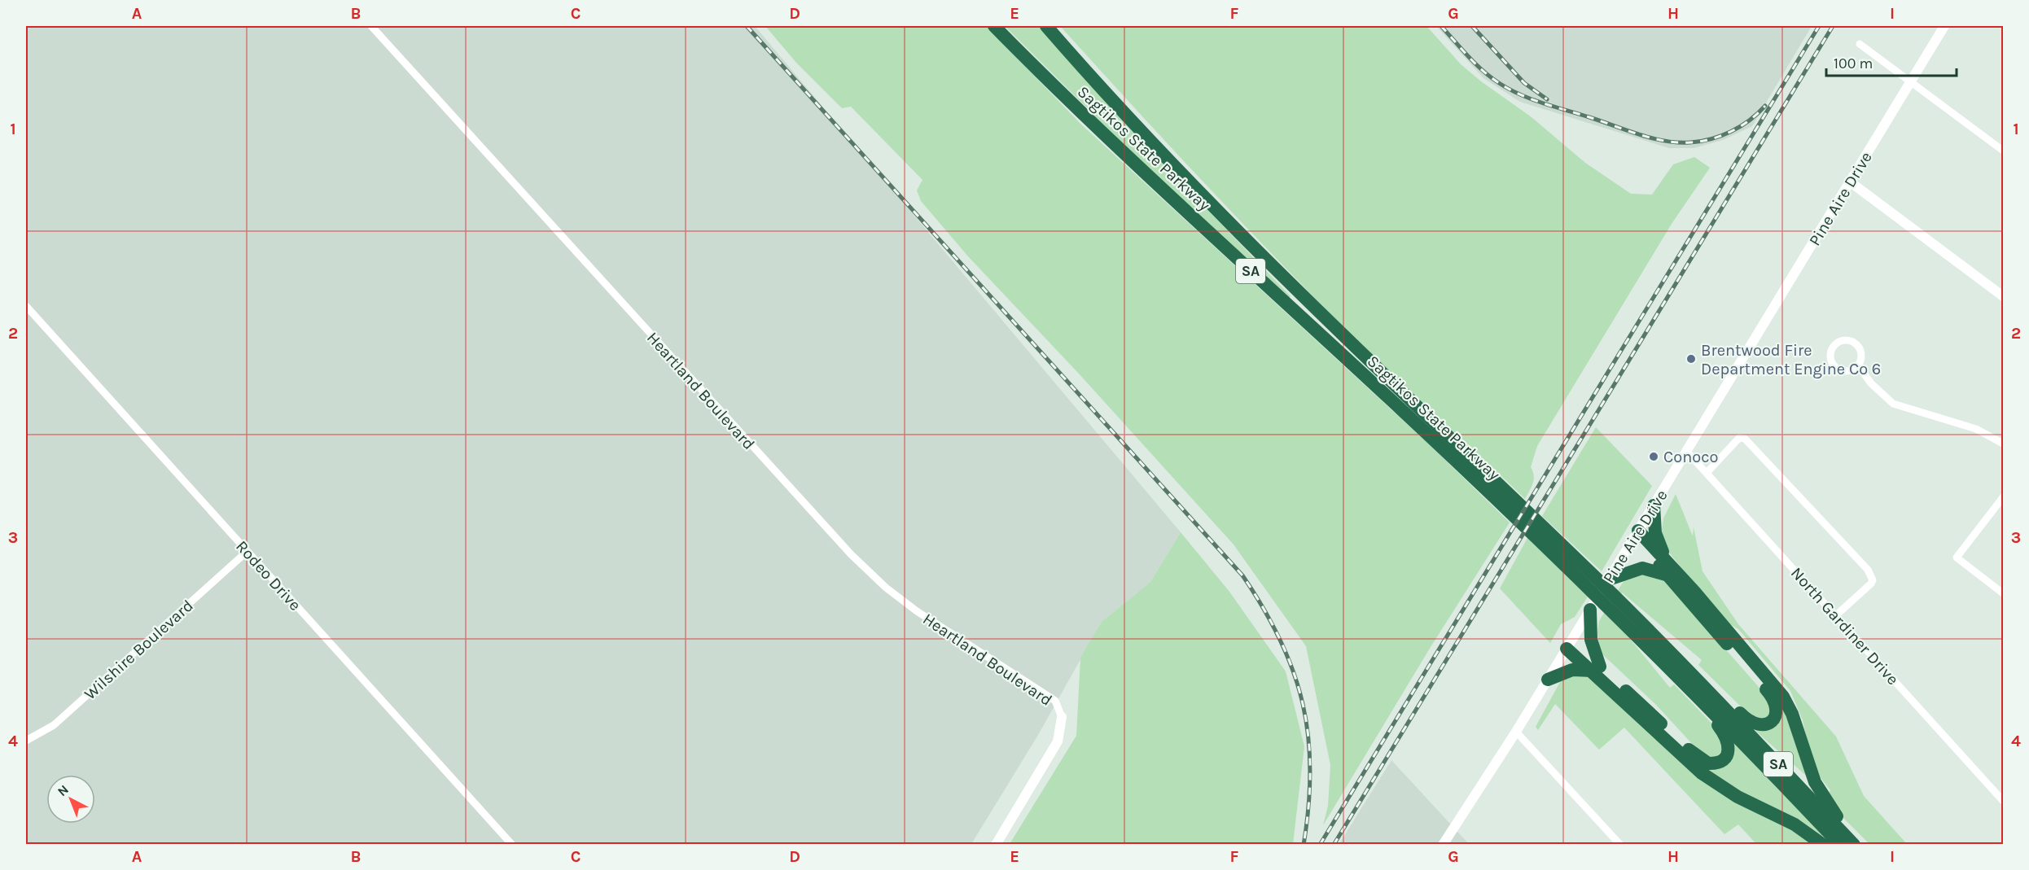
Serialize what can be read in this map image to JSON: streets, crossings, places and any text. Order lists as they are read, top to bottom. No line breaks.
{"streets":{"highway":["Sagtikos State Parkway","SA"],"street":["Pine Aire Drive","Heartland Boulevard","Rodeo Drive","North Gardiner Drive","Wilshire Boulevard"]},"crossings":[["Pine Aire Drive","North Gardiner Drive"],["Rodeo Drive","Wilshire Boulevard"]],"places":["Brentwood Fire Department Engine Co 6","Conoco"],"scale_bar":"100 m","north":"top left","grid":{"columns":["A","B","C","D","E","F","G","H","I"],"rows":["1","2","3","4"]}}
